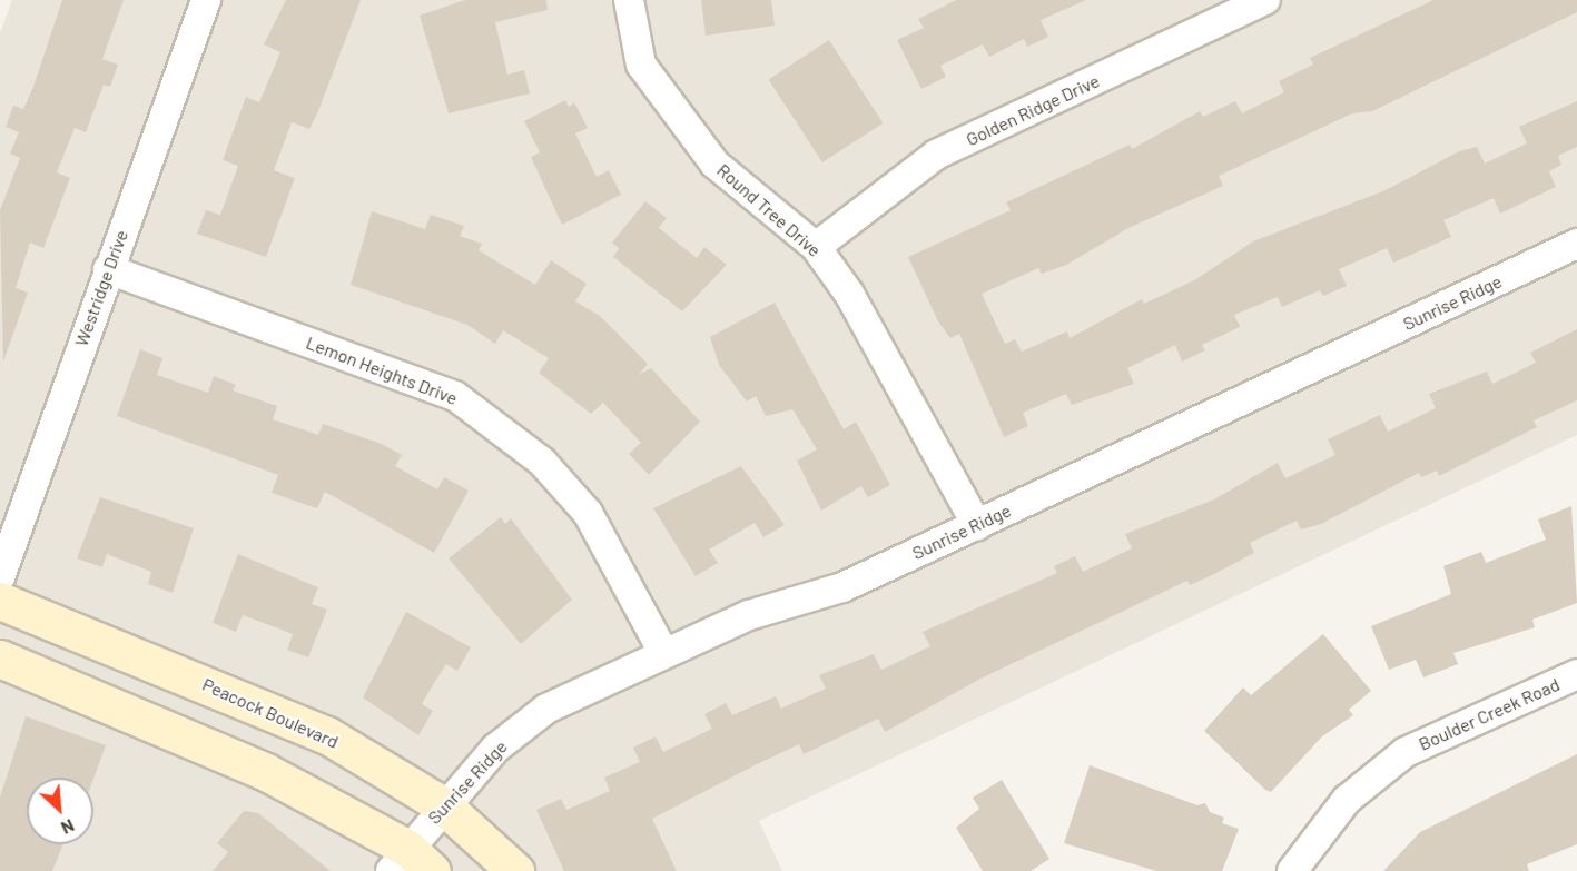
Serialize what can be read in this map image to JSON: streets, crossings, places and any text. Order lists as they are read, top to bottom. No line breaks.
{"streets":{"street":["Golden Ridge Drive","Round Tree Drive","Westridge Drive","Sunrise Ridge","Lemon Heights Drive","Peacock Boulevard","Boulder Creek Road"]},"crossings":[["Golden Ridge Drive","Round Tree Drive"],["Round Tree Drive","Sunrise Ridge"],["Westridge Drive","Lemon Heights Drive"],["Sunrise Ridge","Lemon Heights Drive"],["Sunrise Ridge","Peacock Boulevard"]],"north":"bottom right"}
